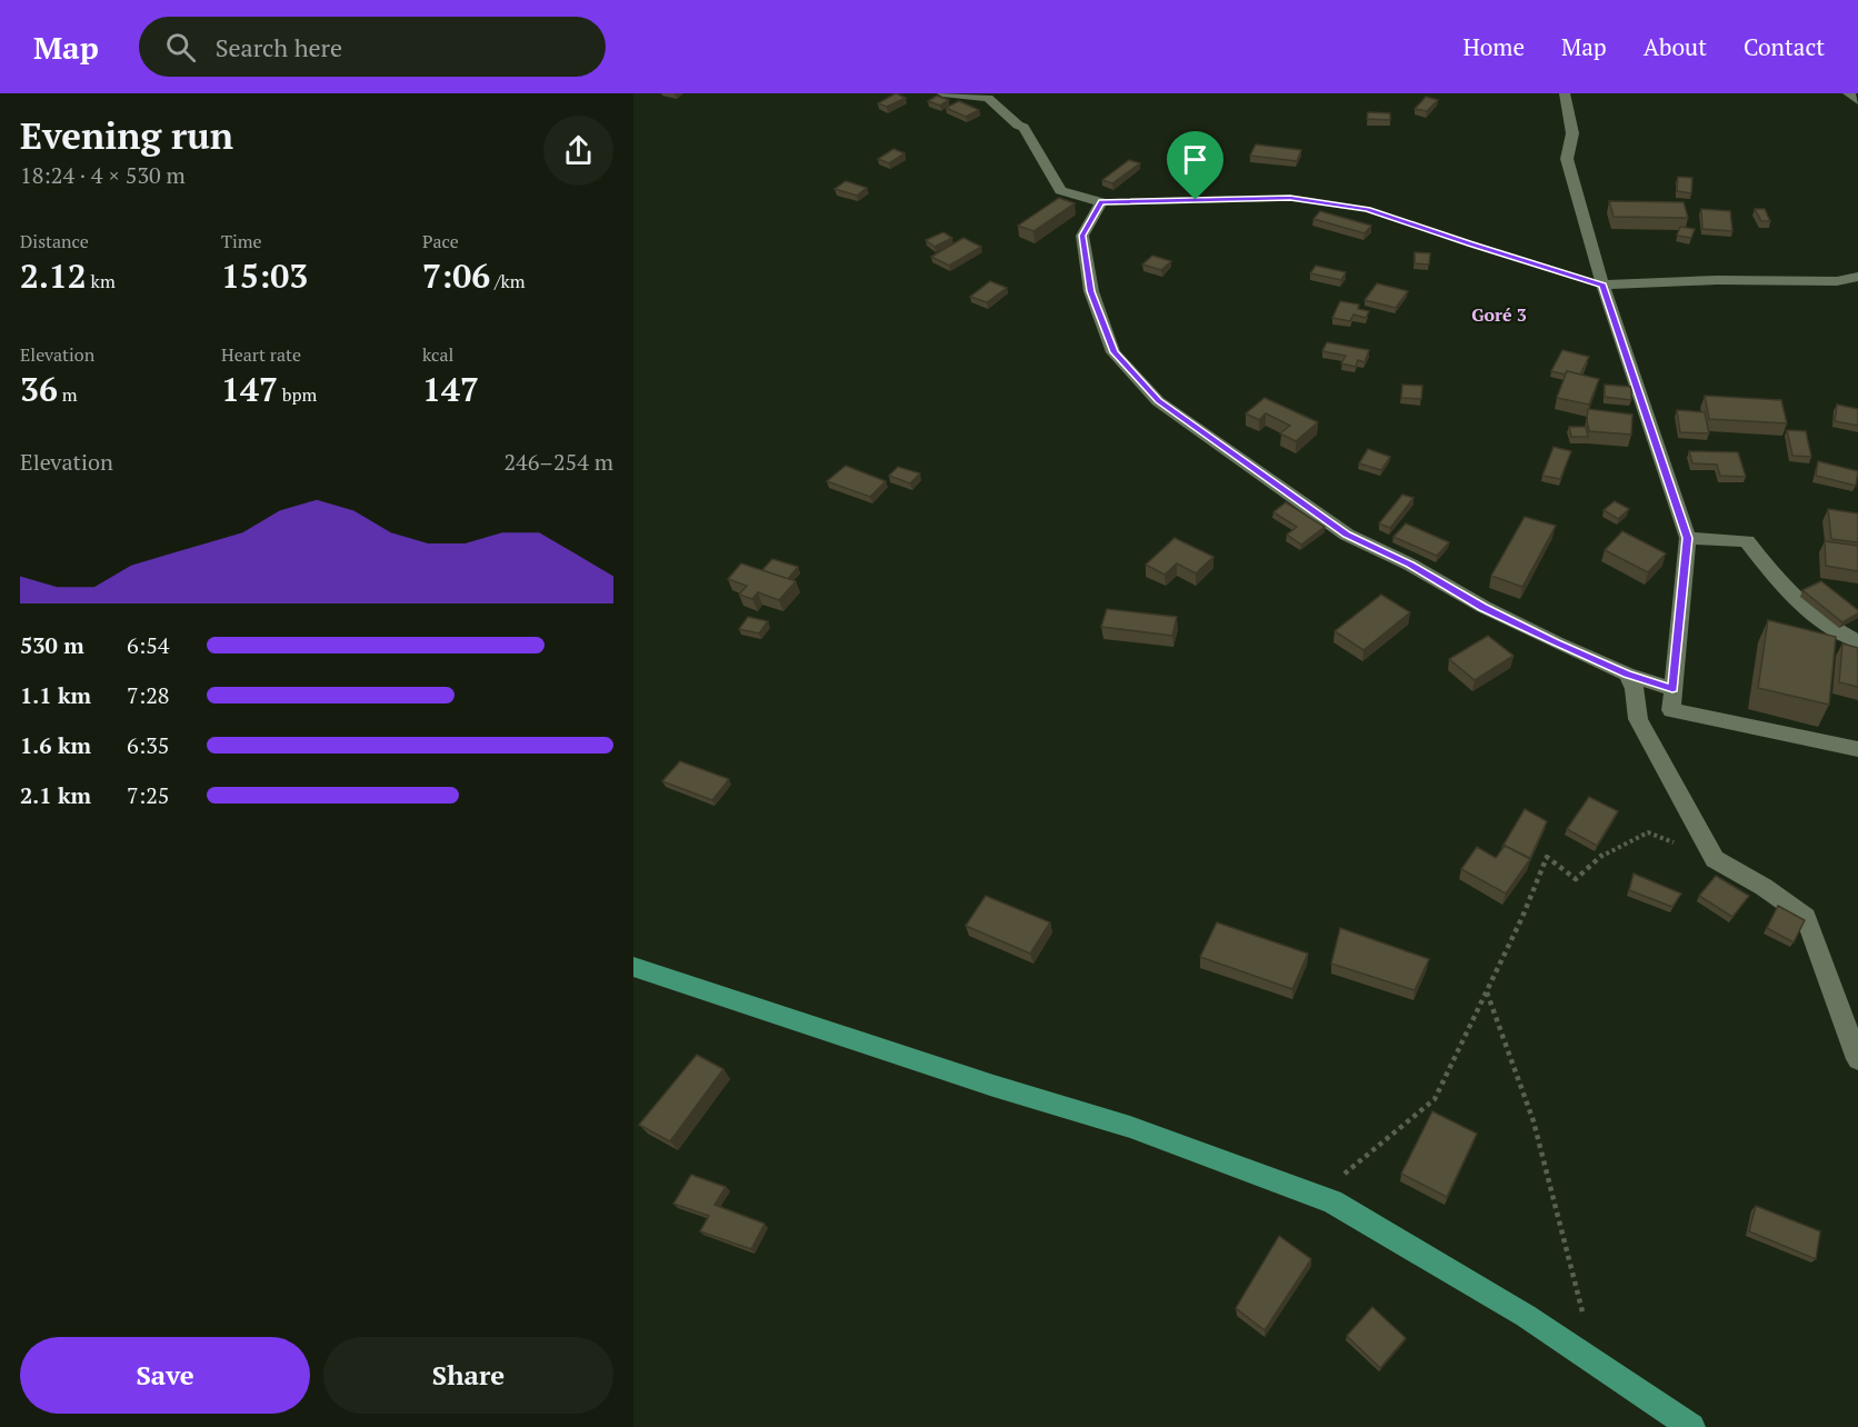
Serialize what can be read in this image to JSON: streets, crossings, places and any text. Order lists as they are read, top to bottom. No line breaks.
{"districts":["Goré 3"],"page":{"header":"Map","search":"Search here","nav":["Home","Map","About","Contact"],"heading":["Evening run","18:24 · 4 × 530 m"],"stats":[["Distance","2.12 km"],["Time","15:03"],["Pace","7:06 /km"],["Elevation","36 m"],["Heart rate","147 bpm"],["kcal","147"]],"chart":["Elevation","246–254 m"],"list":[{"name":"530 m","note":"6:54"},{"name":"1.1 km","note":"7:28"},{"name":"1.6 km","note":"6:35"},{"name":"2.1 km","note":"7:25"}],"buttons":["Save","Share"]}}
